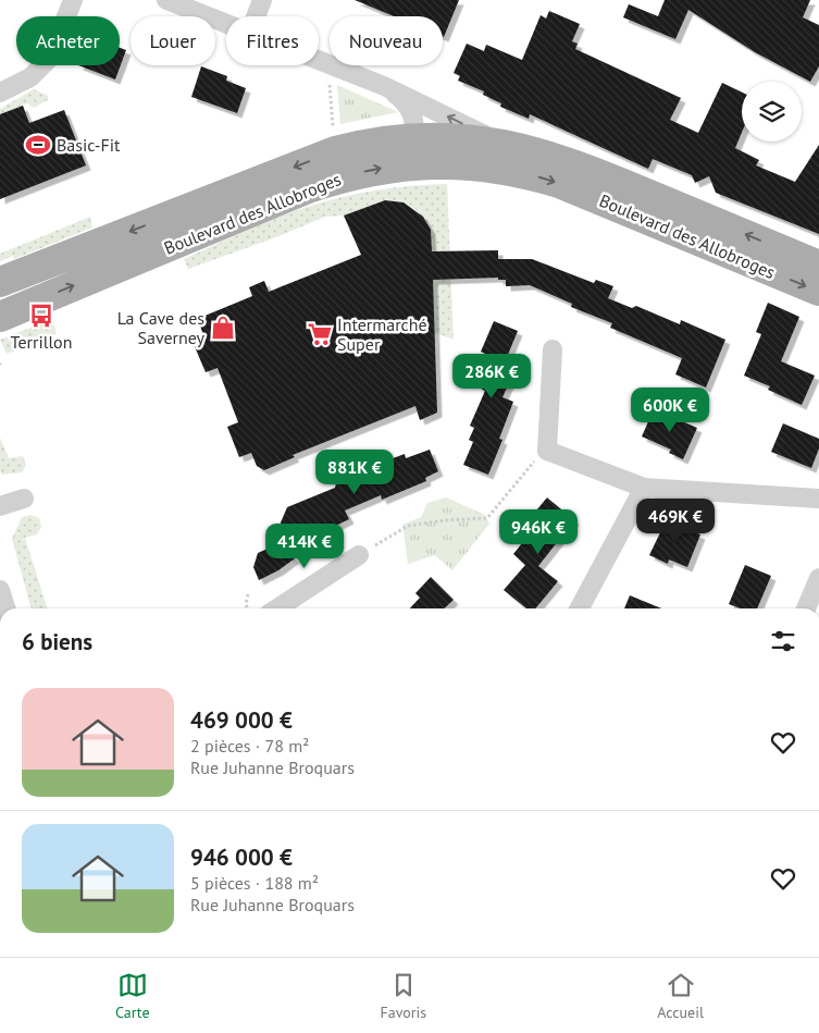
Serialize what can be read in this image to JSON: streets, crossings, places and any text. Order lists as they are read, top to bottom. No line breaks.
{"streets":{"main road":["Boulevard des Allobroges"]},"places":{"sports":["Basic-Fit"],"bus stop":["Terrillon"],"shop":["La Cave des Saverney"],"supermarket":["Intermarché Super"]},"page":{"chip":["Acheter","Louer","Filtres","Nouveau"],"price":["286K €","600K €","881K €","469K €","946K €","414K €"],"heading":"6 biens","list":[{"name":"469 000 €","note":"2 pièces · 78 m² · Rue Juhanne Broquars"},{"name":"946 000 €","note":"5 pièces · 188 m² · Rue Juhanne Broquars"}],"tabs":["Carte","Favoris","Accueil"]}}
